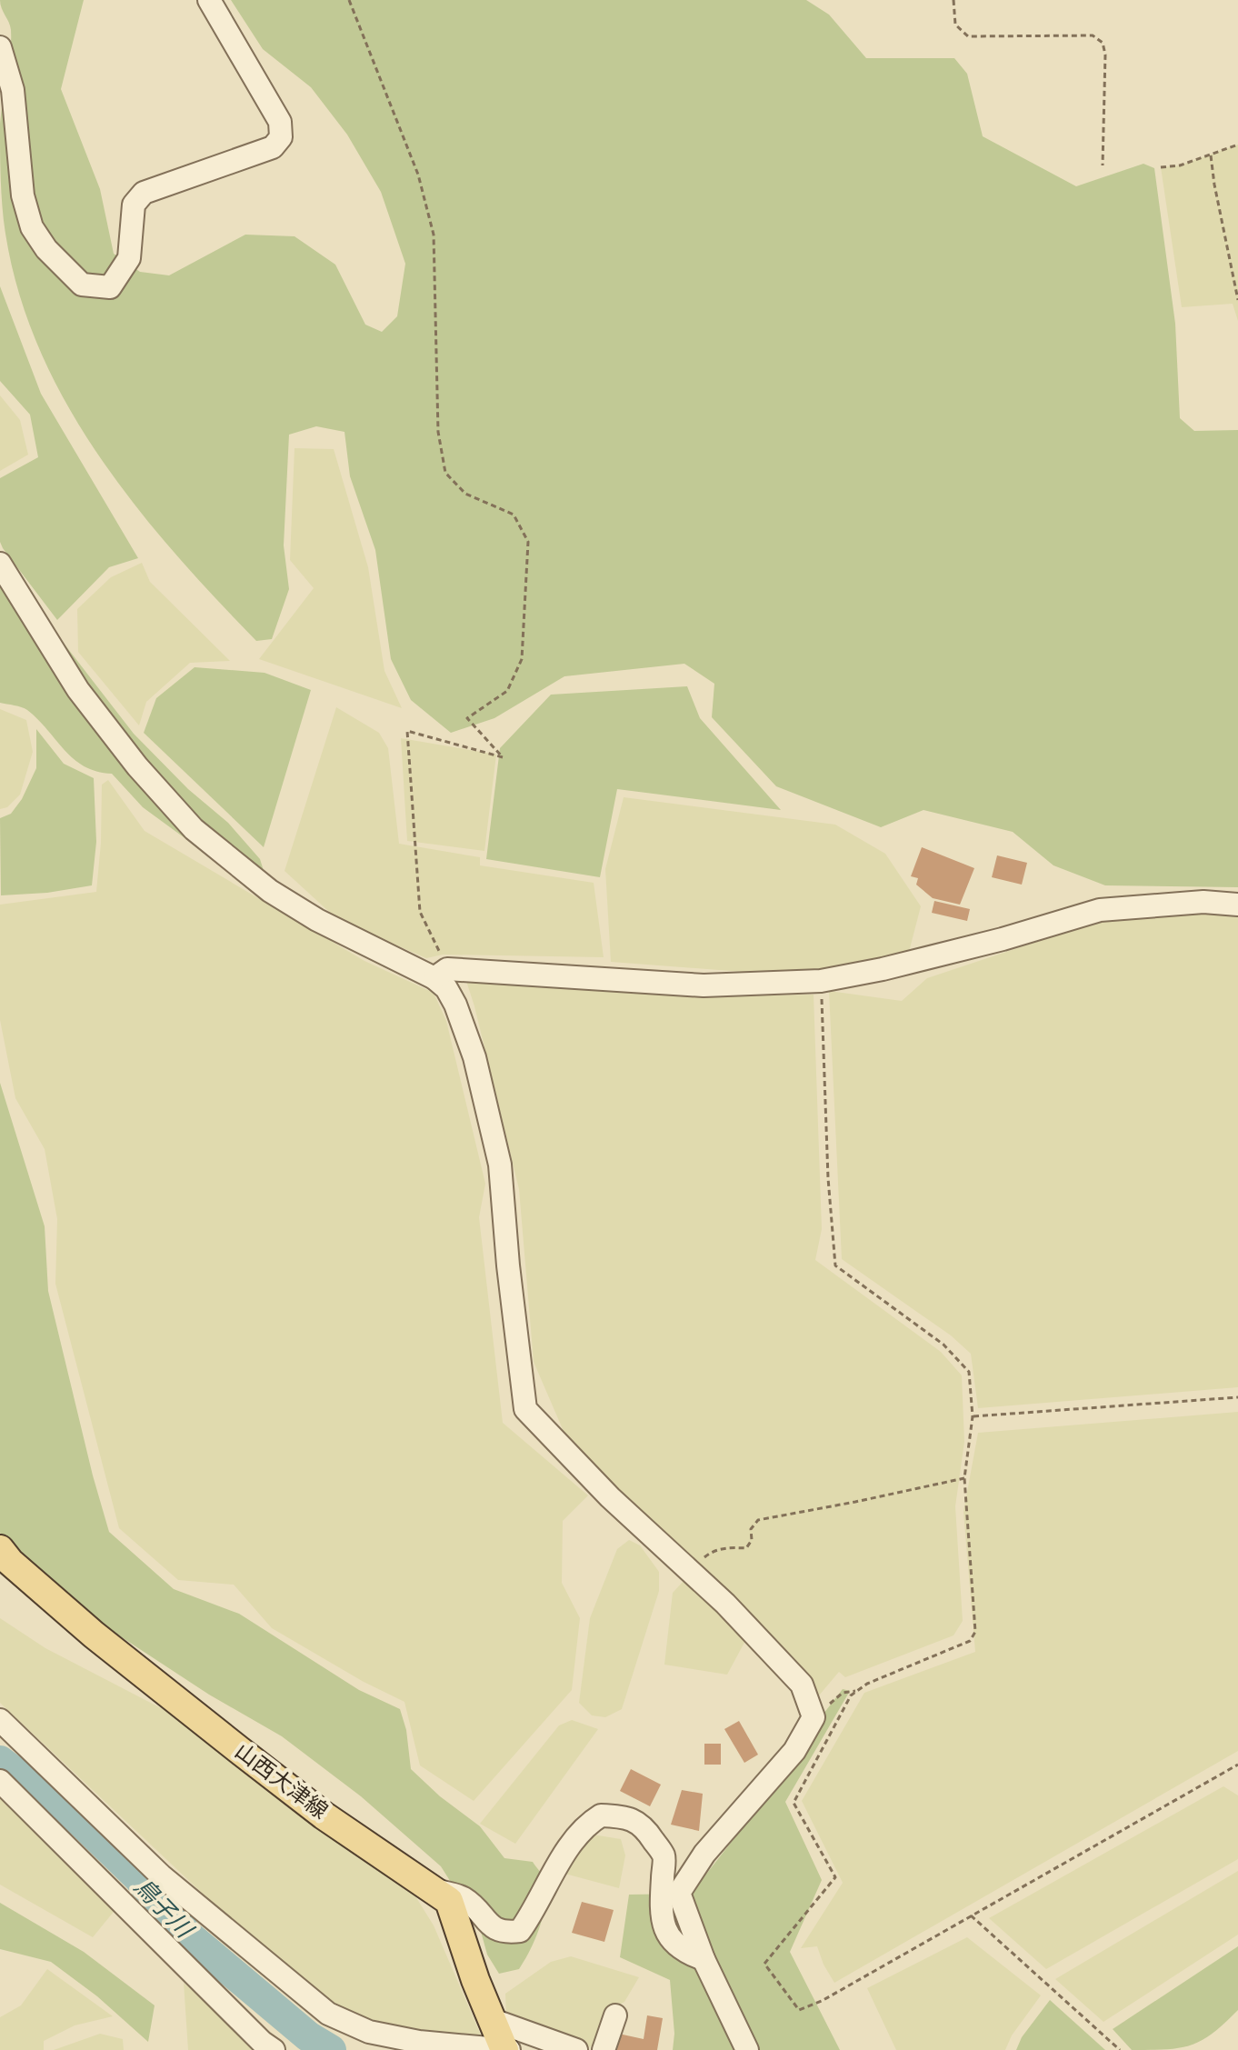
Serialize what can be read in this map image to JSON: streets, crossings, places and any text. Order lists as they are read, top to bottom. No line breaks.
{"streets":{"main road":["山西大津線"]},"water":["鳥子川"]}
